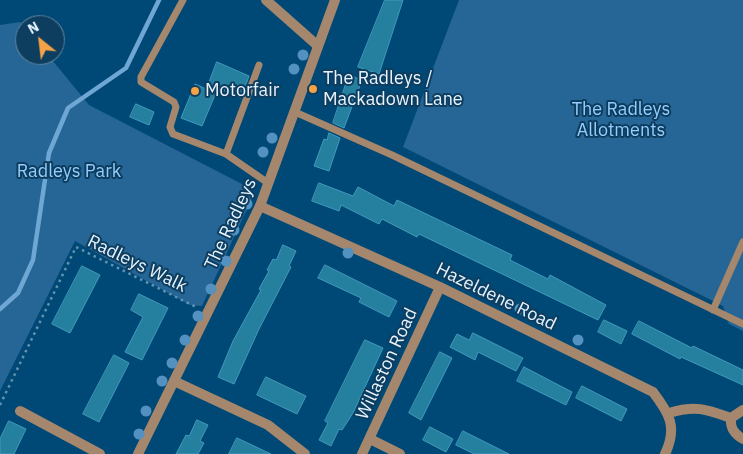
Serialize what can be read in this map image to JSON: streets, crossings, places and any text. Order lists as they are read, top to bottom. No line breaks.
{"streets":{"street":["The Radleys","Hazeldene Road","Willaston Road"],"path":["Radleys Walk"]},"crossings":[["The Radleys","Radleys Walk"],["The Radleys","Hazeldene Road"],["Hazeldene Road","Willaston Road"]],"parks":["The Radleys Allotments","Radleys Park"],"places":["The Radleys / Mackadown Lane","Motorfair"],"north":"top left"}
